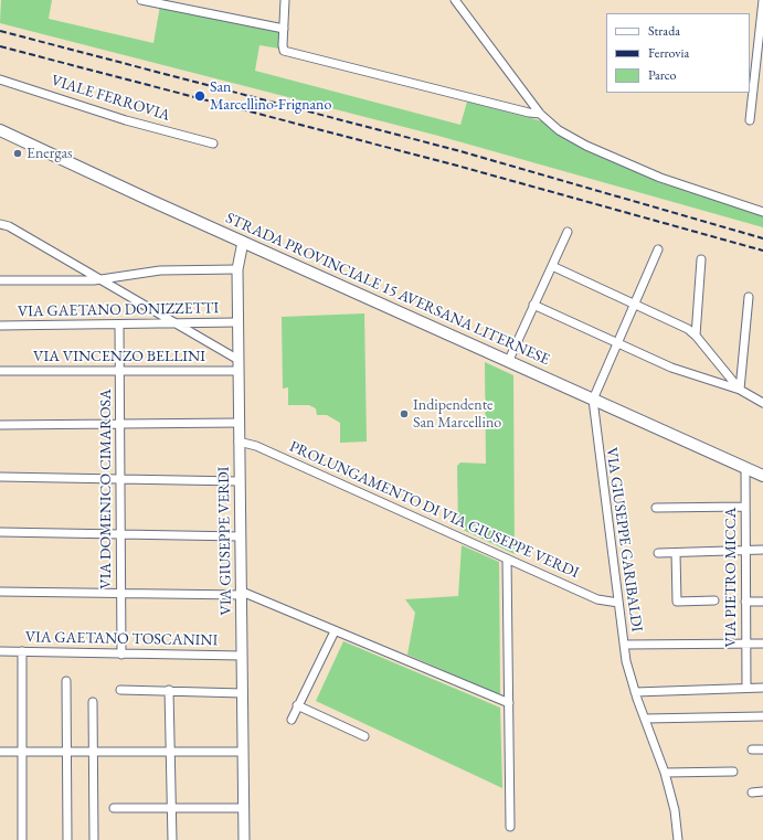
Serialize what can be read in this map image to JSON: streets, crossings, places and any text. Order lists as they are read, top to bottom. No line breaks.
{"streets":{"main road":["STRADA PROVINCIALE 15 AVERSANA LITERNESE"],"street":["VIALE FERROVIA","VIA GAETANO DONIZZETTI","VIA VINCENZO BELLINI","VIA DOMENICO CIMAROSA","PROLUNGAMENTO DI VIA GIUSEPPE VERDI","VIA GIUSEPPE GARIBALDI","VIA GIUSEPPE VERDI","VIA PIETRO MICCA","VIA GAETANO TOSCANINI"]},"crossings":[["STRADA PROVINCIALE 15 AVERSANA LITERNESE","VIA GIUSEPPE GARIBALDI"],["STRADA PROVINCIALE 15 AVERSANA LITERNESE","VIA GIUSEPPE VERDI"],["STRADA PROVINCIALE 15 AVERSANA LITERNESE","VIA PIETRO MICCA"],["VIA GAETANO DONIZZETTI","VIA DOMENICO CIMAROSA"],["VIA GAETANO DONIZZETTI","VIA GIUSEPPE VERDI"],["VIA VINCENZO BELLINI","VIA DOMENICO CIMAROSA"],["VIA VINCENZO BELLINI","VIA GIUSEPPE VERDI"],["VIA DOMENICO CIMAROSA","VIA GAETANO TOSCANINI"],["PROLUNGAMENTO DI VIA GIUSEPPE VERDI","VIA GIUSEPPE GARIBALDI"],["PROLUNGAMENTO DI VIA GIUSEPPE VERDI","VIA GIUSEPPE VERDI"],["VIA GIUSEPPE VERDI","VIA GAETANO TOSCANINI"]],"places":["San Marcellino-Frignano","Energas","Indipendente San Marcellino"],"legend":["Strada","Ferrovia","Parco"]}
